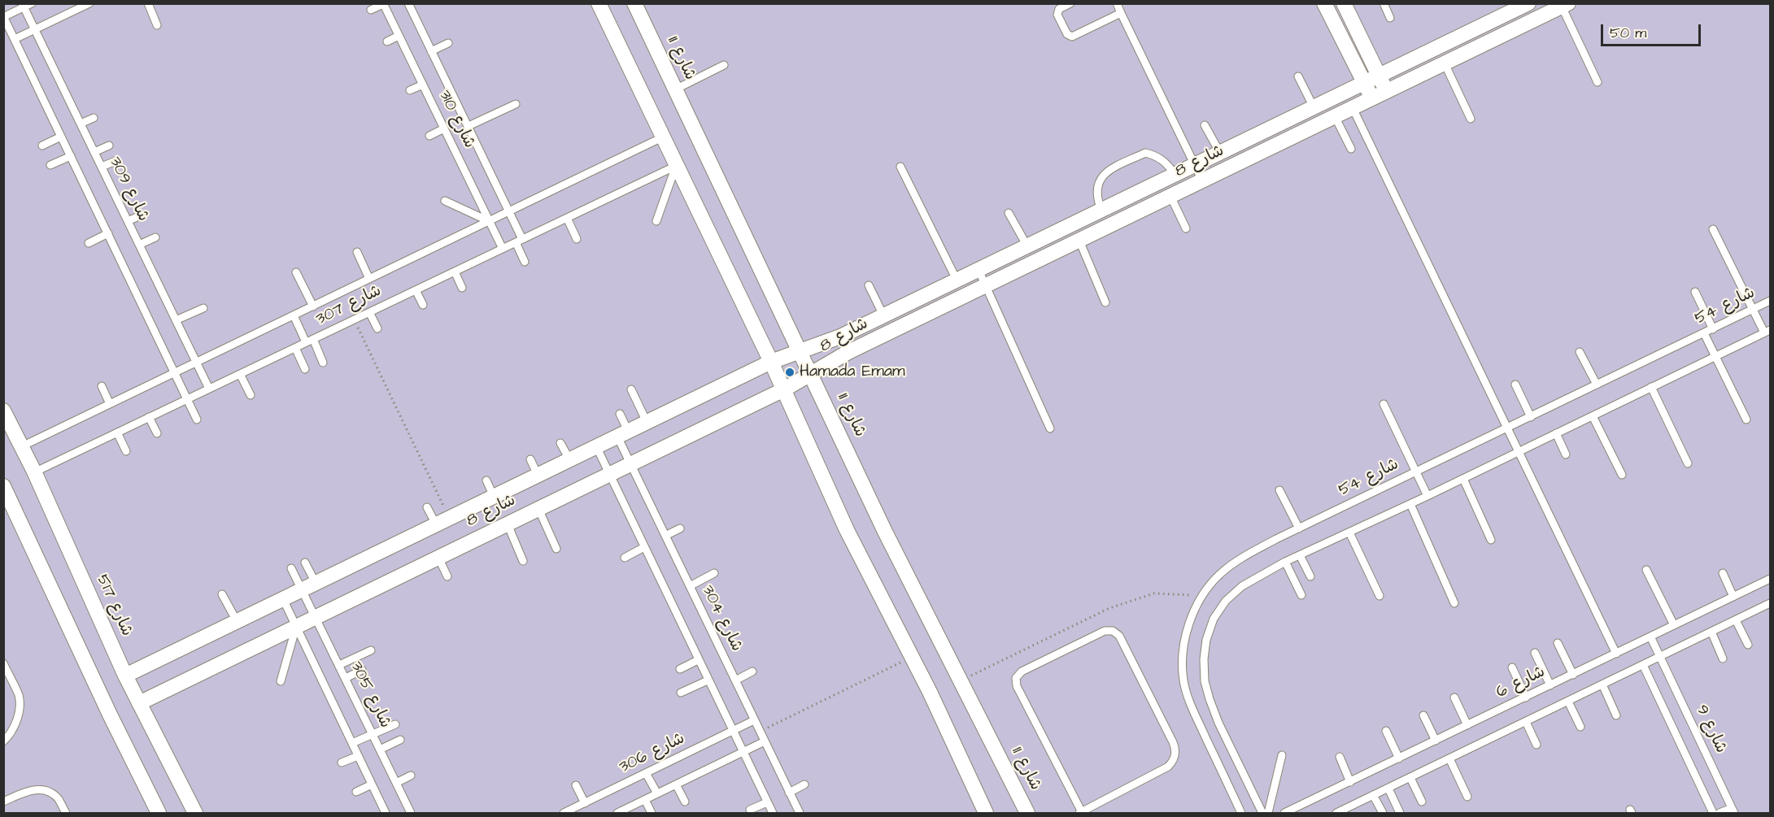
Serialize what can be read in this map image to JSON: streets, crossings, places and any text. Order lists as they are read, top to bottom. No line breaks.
{"streets":{"street":["شارع 11","شارع 8","شارع 517"],"lane":["شارع 310","شارع 309","شارع 307","شارع 54","شارع 304","شارع 6","شارع 305","شارع 9","شارع 306"]},"crossings":[["شارع 11","شارع 8"],["شارع 310","شارع 307"],["شارع 8","شارع 517"],["شارع 8","شارع 304"],["شارع 8","شارع 305"],["شارع 309","شارع 307"],["شارع 307","شارع 517"],["شارع 304","شارع 306"],["شارع 6","شارع 9"]],"places":["Hamada Emam"],"scale_bar":"50 m"}
